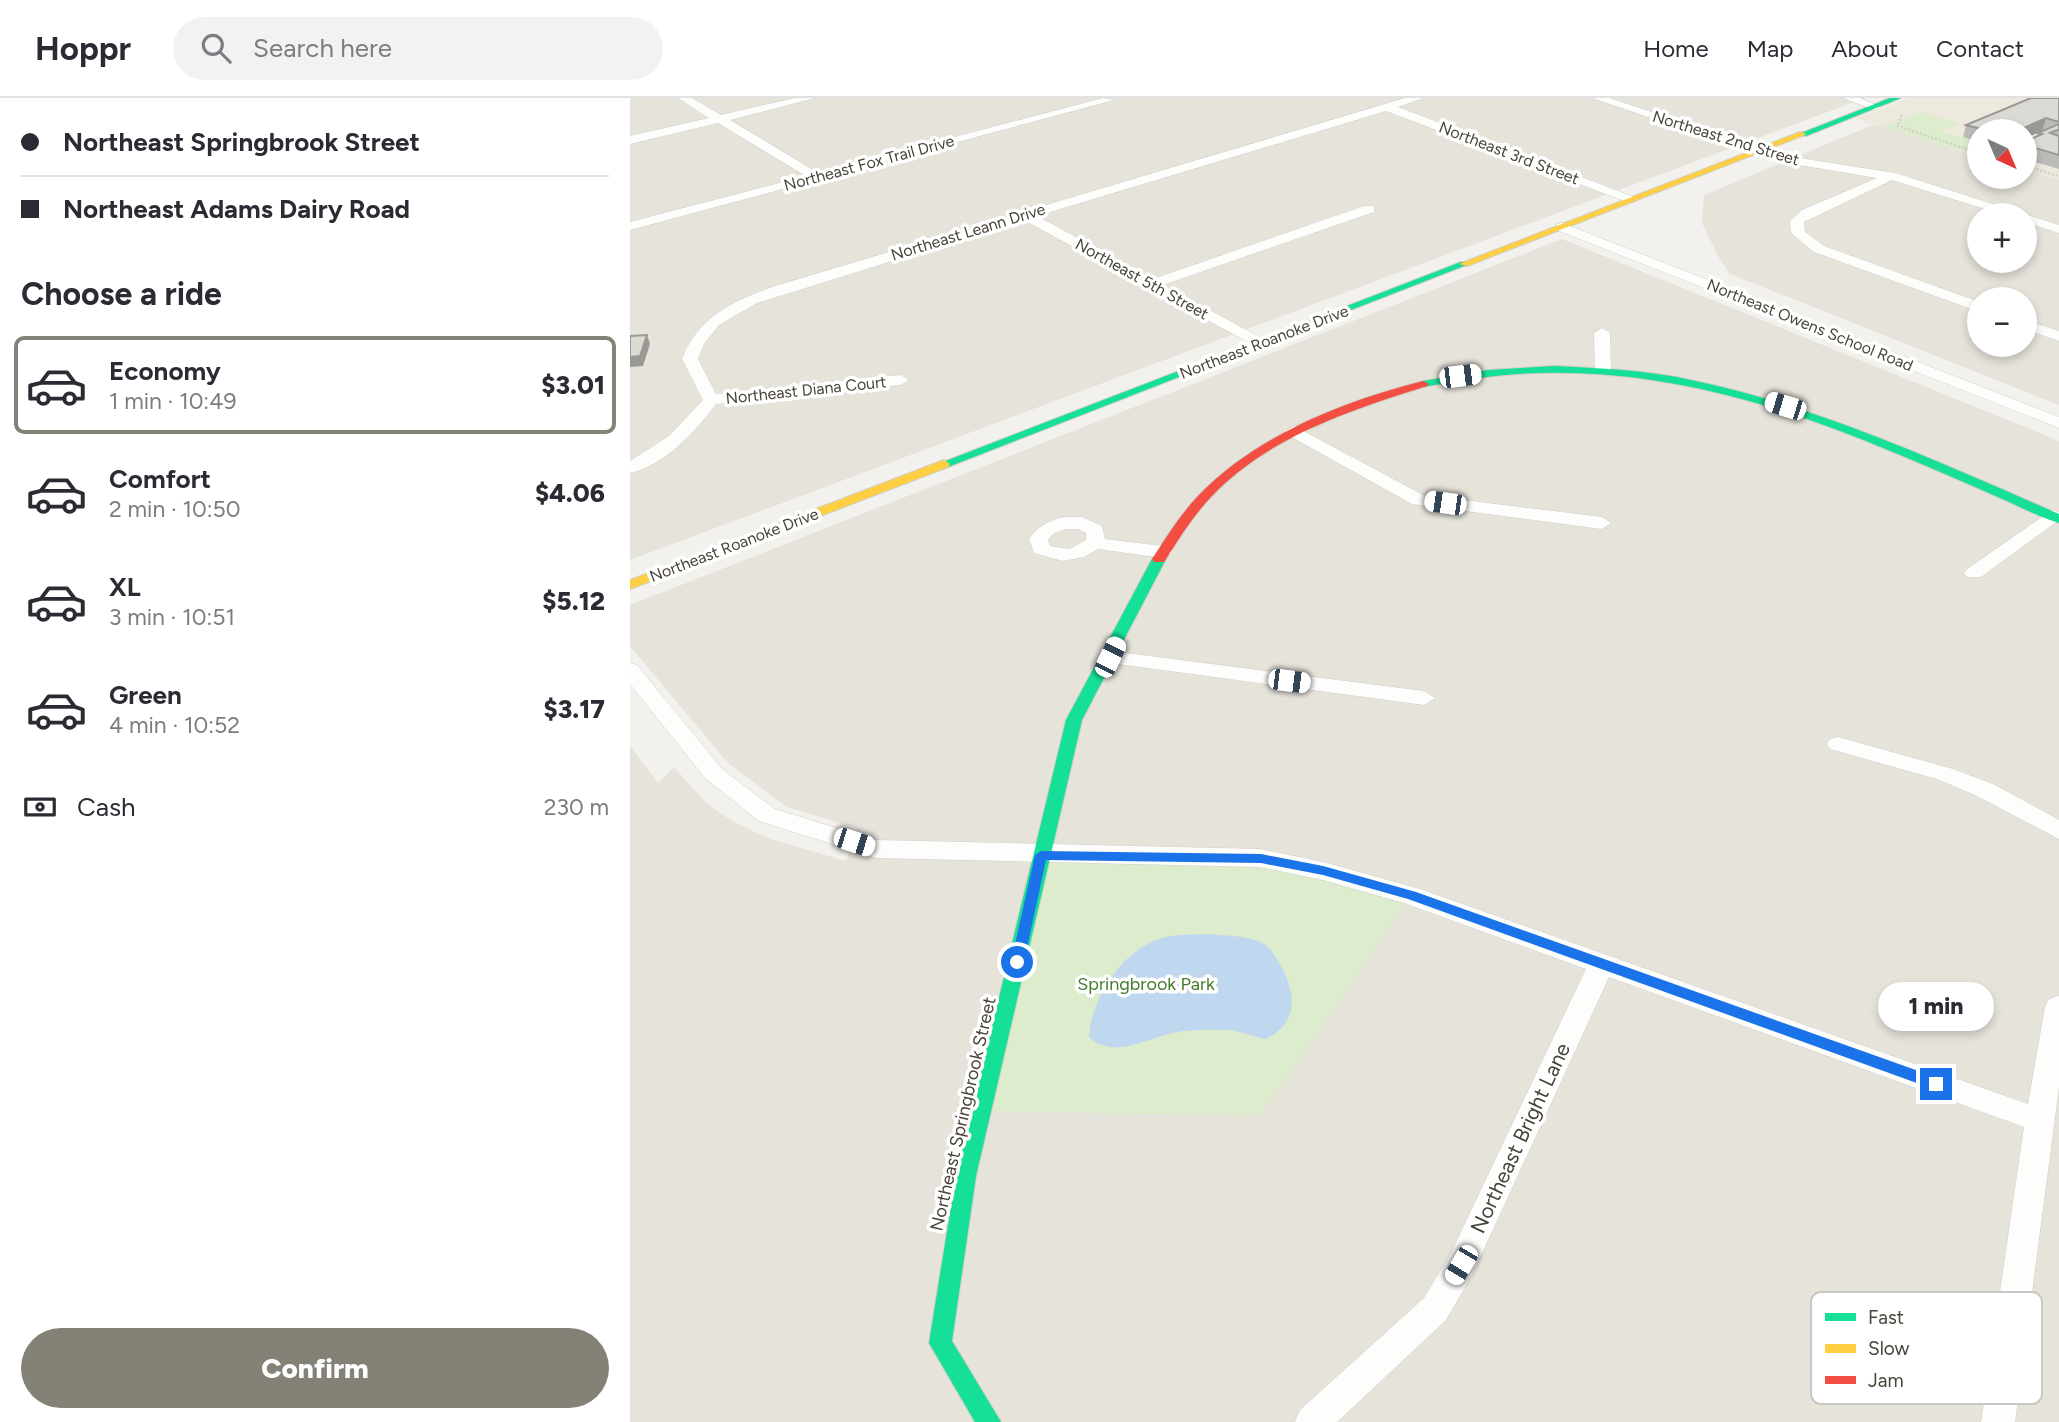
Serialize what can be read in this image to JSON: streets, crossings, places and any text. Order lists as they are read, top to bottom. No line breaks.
{"streets":{"street":["Northeast 2nd Street","Northeast 3rd Street","Northeast Fox Trail Drive","Northeast Leann Drive","Northeast 5th Street","Northeast Owens School Road","Northeast Roanoke Drive","Northeast Diana Court","Northeast Springbrook Street","Northeast Bright Lane"]},"crossings":[["Northeast 2nd Street","Northeast Roanoke Drive"],["Northeast 3rd Street","Northeast Leann Drive"],["Northeast 3rd Street","Northeast Roanoke Drive"],["Northeast Leann Drive","Northeast 5th Street"],["Northeast Leann Drive","Northeast Diana Court"],["Northeast 5th Street","Northeast Roanoke Drive"],["Northeast Owens School Road","Northeast Roanoke Drive"]],"parks":["Springbrook Park"],"legend":["Fast","Slow","Jam"],"north":"bottom right","page":{"header":"Hoppr","search":"Search here","nav":["Home","Map","About","Contact"],"banner":["Northeast Springbrook Street","Northeast Adams Dairy Road"],"map_buttons":["+","−"],"heading":"Choose a ride","list":[{"name":"Economy","note":"1 min · 10:49","value":"$3.01"},{"name":"Comfort","note":"2 min · 10:50","value":"$4.06"},{"name":"XL","note":"3 min · 10:51","value":"$5.12"},{"name":"Green","note":"4 min · 10:52","value":"$3.17"}],"pay":["Cash","230 m"],"bubble":"1 min","buttons":"Confirm"}}
